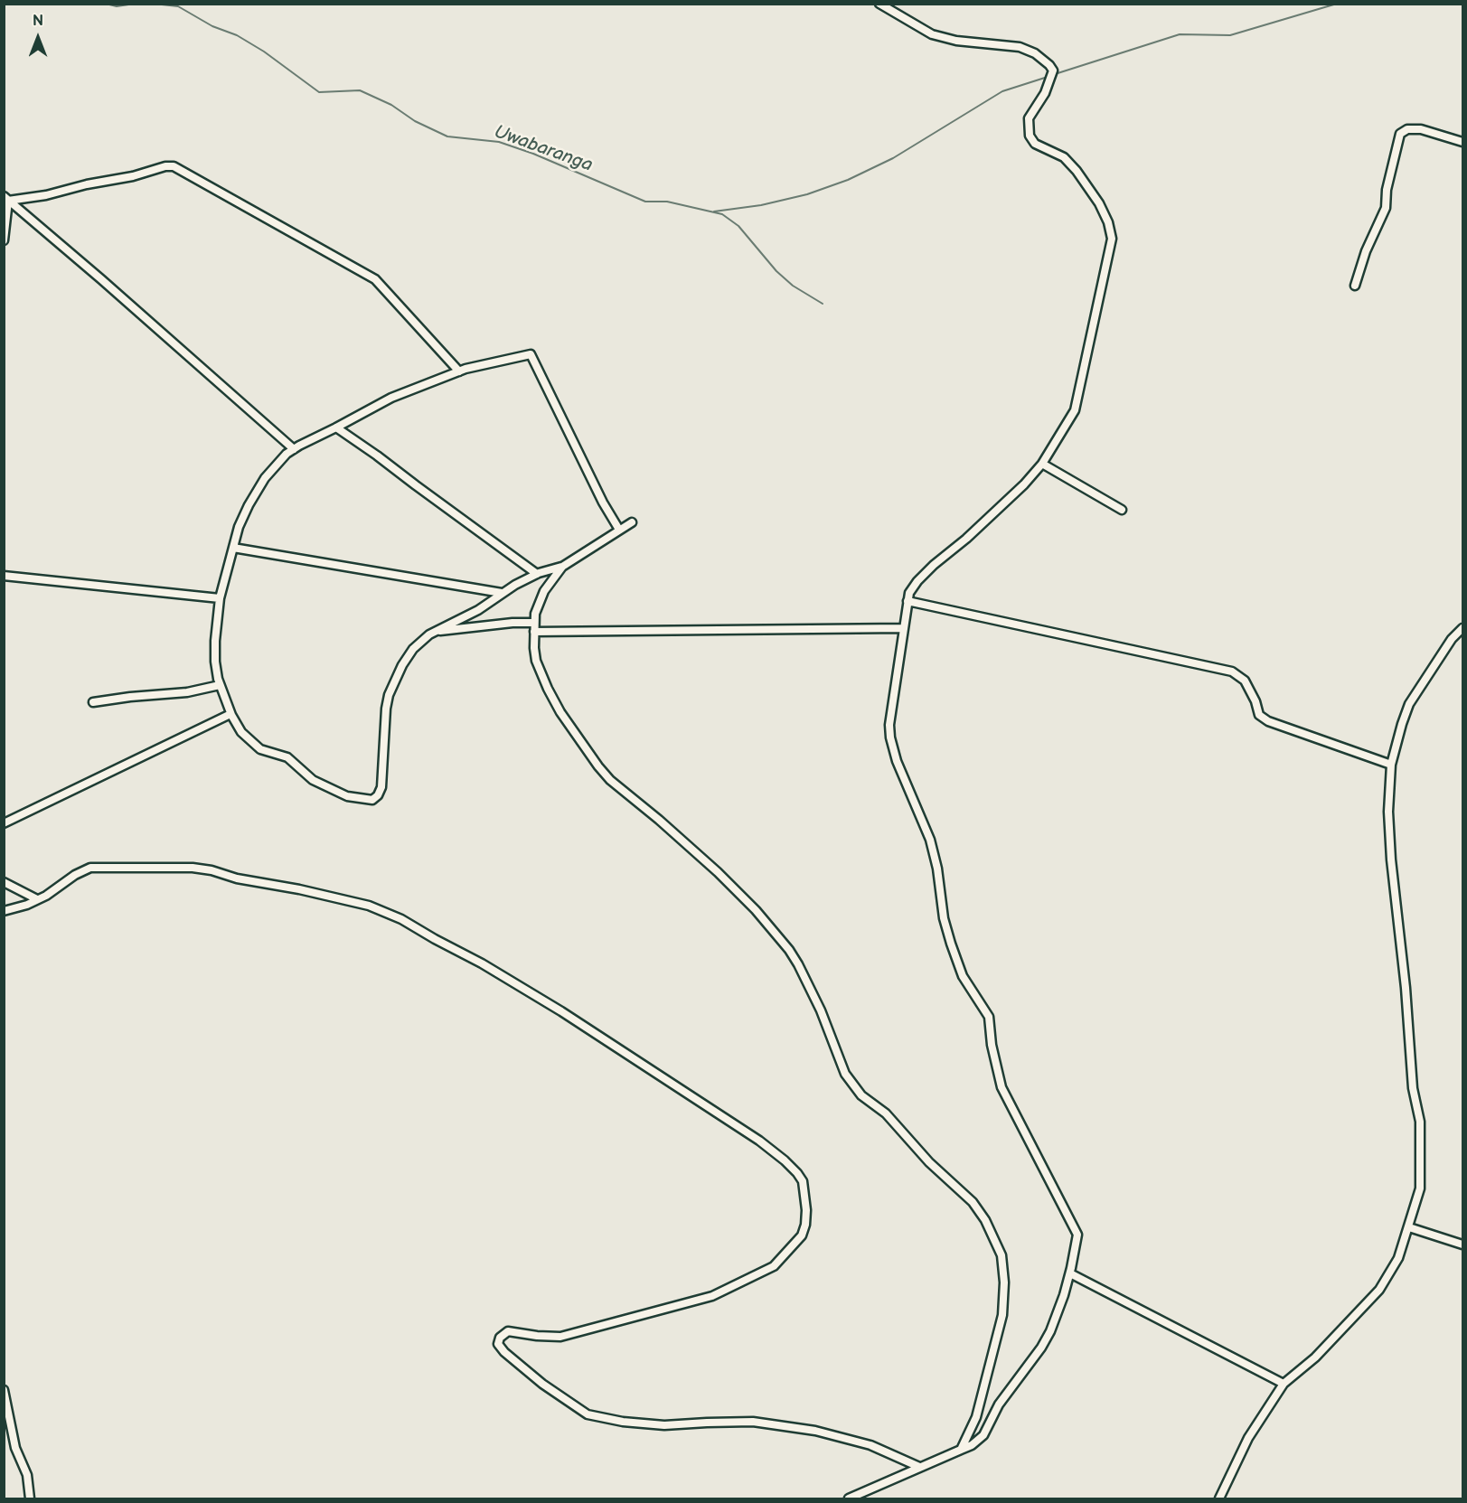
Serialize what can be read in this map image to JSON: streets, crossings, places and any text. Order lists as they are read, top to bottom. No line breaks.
{"water":["Uwabaranga"],"north":"top"}
